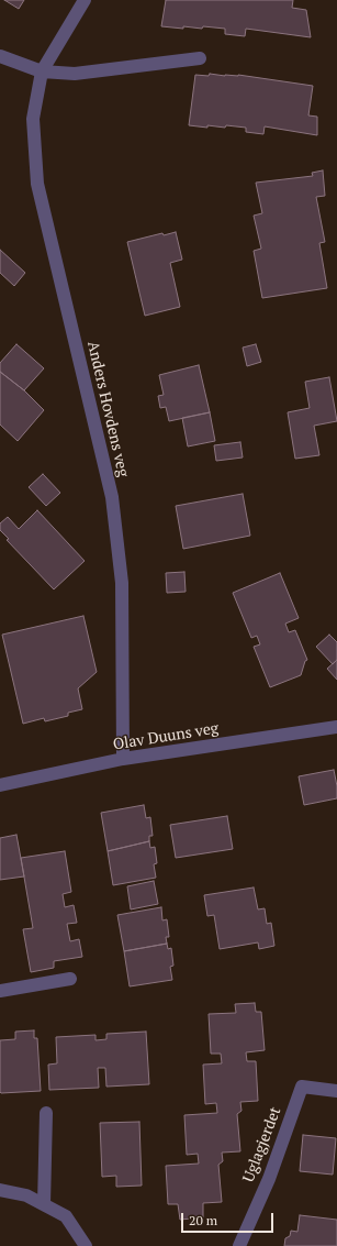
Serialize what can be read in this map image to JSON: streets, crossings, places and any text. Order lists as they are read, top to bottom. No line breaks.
{"streets":{"street":["Anders Hovdens veg","Olav Duuns veg","Uglagjerdet"]},"crossings":[["Anders Hovdens veg","Olav Duuns veg"]],"scale_bar":"20 m"}
